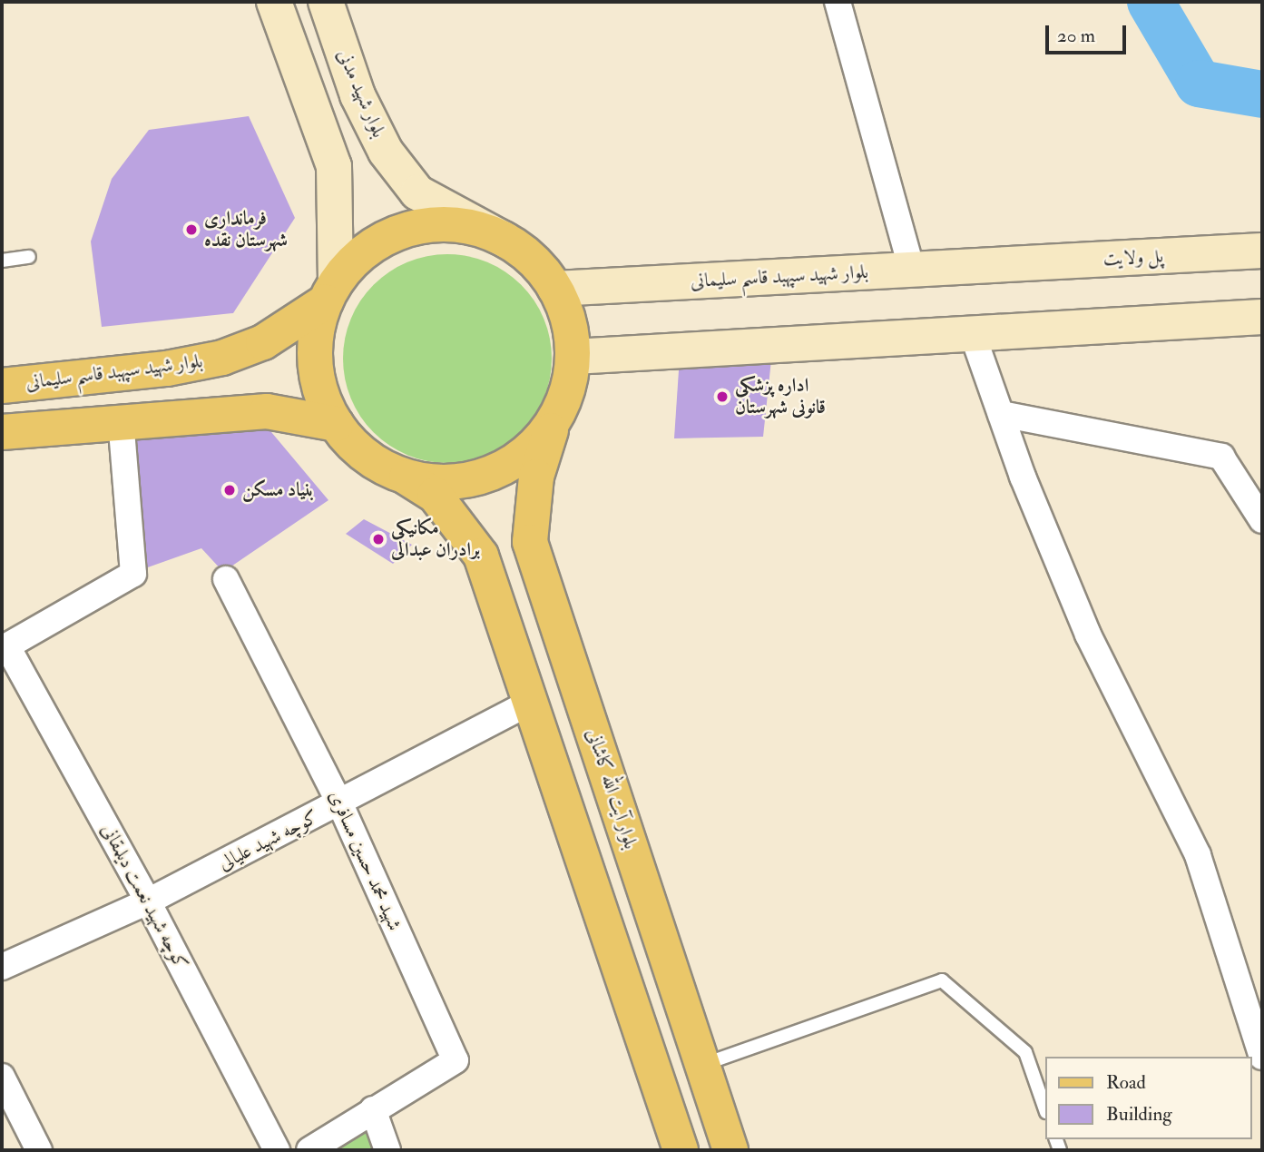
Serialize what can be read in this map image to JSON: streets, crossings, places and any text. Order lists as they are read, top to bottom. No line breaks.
{"streets":{"main road":["بلوار شهید مدنی","پل ولایت","بلوار شهید سپهبد قاسم سلیمانی","بلوار آیت الله کاشانی"],"street":["کوچه شهید علیالی","شهید محمد حسین مسافری","کوچه شهید نعمت دیلمقانی"]},"crossings":[["پل ولایت","بلوار شهید سپهبد قاسم سلیمانی"],["کوچه شهید علیالی","شهید محمد حسین مسافری"],["کوچه شهید علیالی","کوچه شهید نعمت دیلمقانی"]],"places":["فرمانداری شهرستان نقده","اداره پزشکی قانونی شهرستان","بنیاد مسکن","مکانیکی برادران عبدالی"],"legend":["Road","Building"],"scale_bar":"20 m"}
